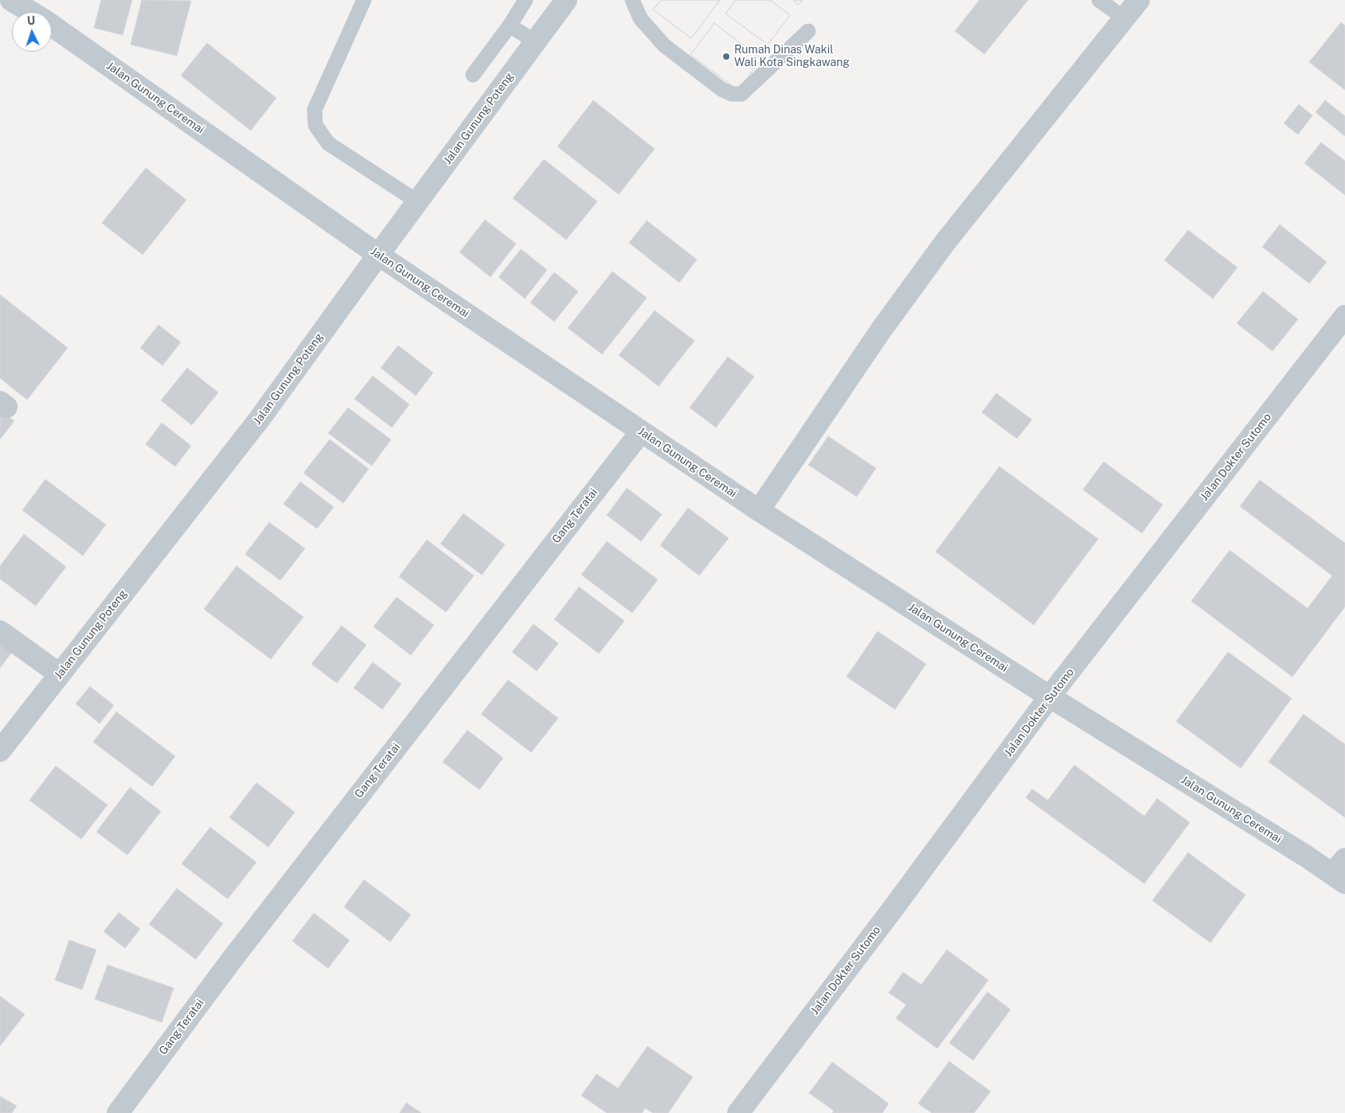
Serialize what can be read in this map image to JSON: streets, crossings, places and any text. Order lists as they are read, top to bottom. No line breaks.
{"streets":{"street":["Jalan Gunung Ceremai","Jalan Gunung Poteng","Jalan Dokter Sutomo","Gang Teratai"]},"crossings":[["Jalan Gunung Ceremai","Jalan Gunung Poteng"],["Jalan Gunung Ceremai","Jalan Dokter Sutomo"],["Jalan Gunung Ceremai","Gang Teratai"]],"places":["Rumah Dinas Wakil Wali Kota Singkawang"],"north":"top"}
